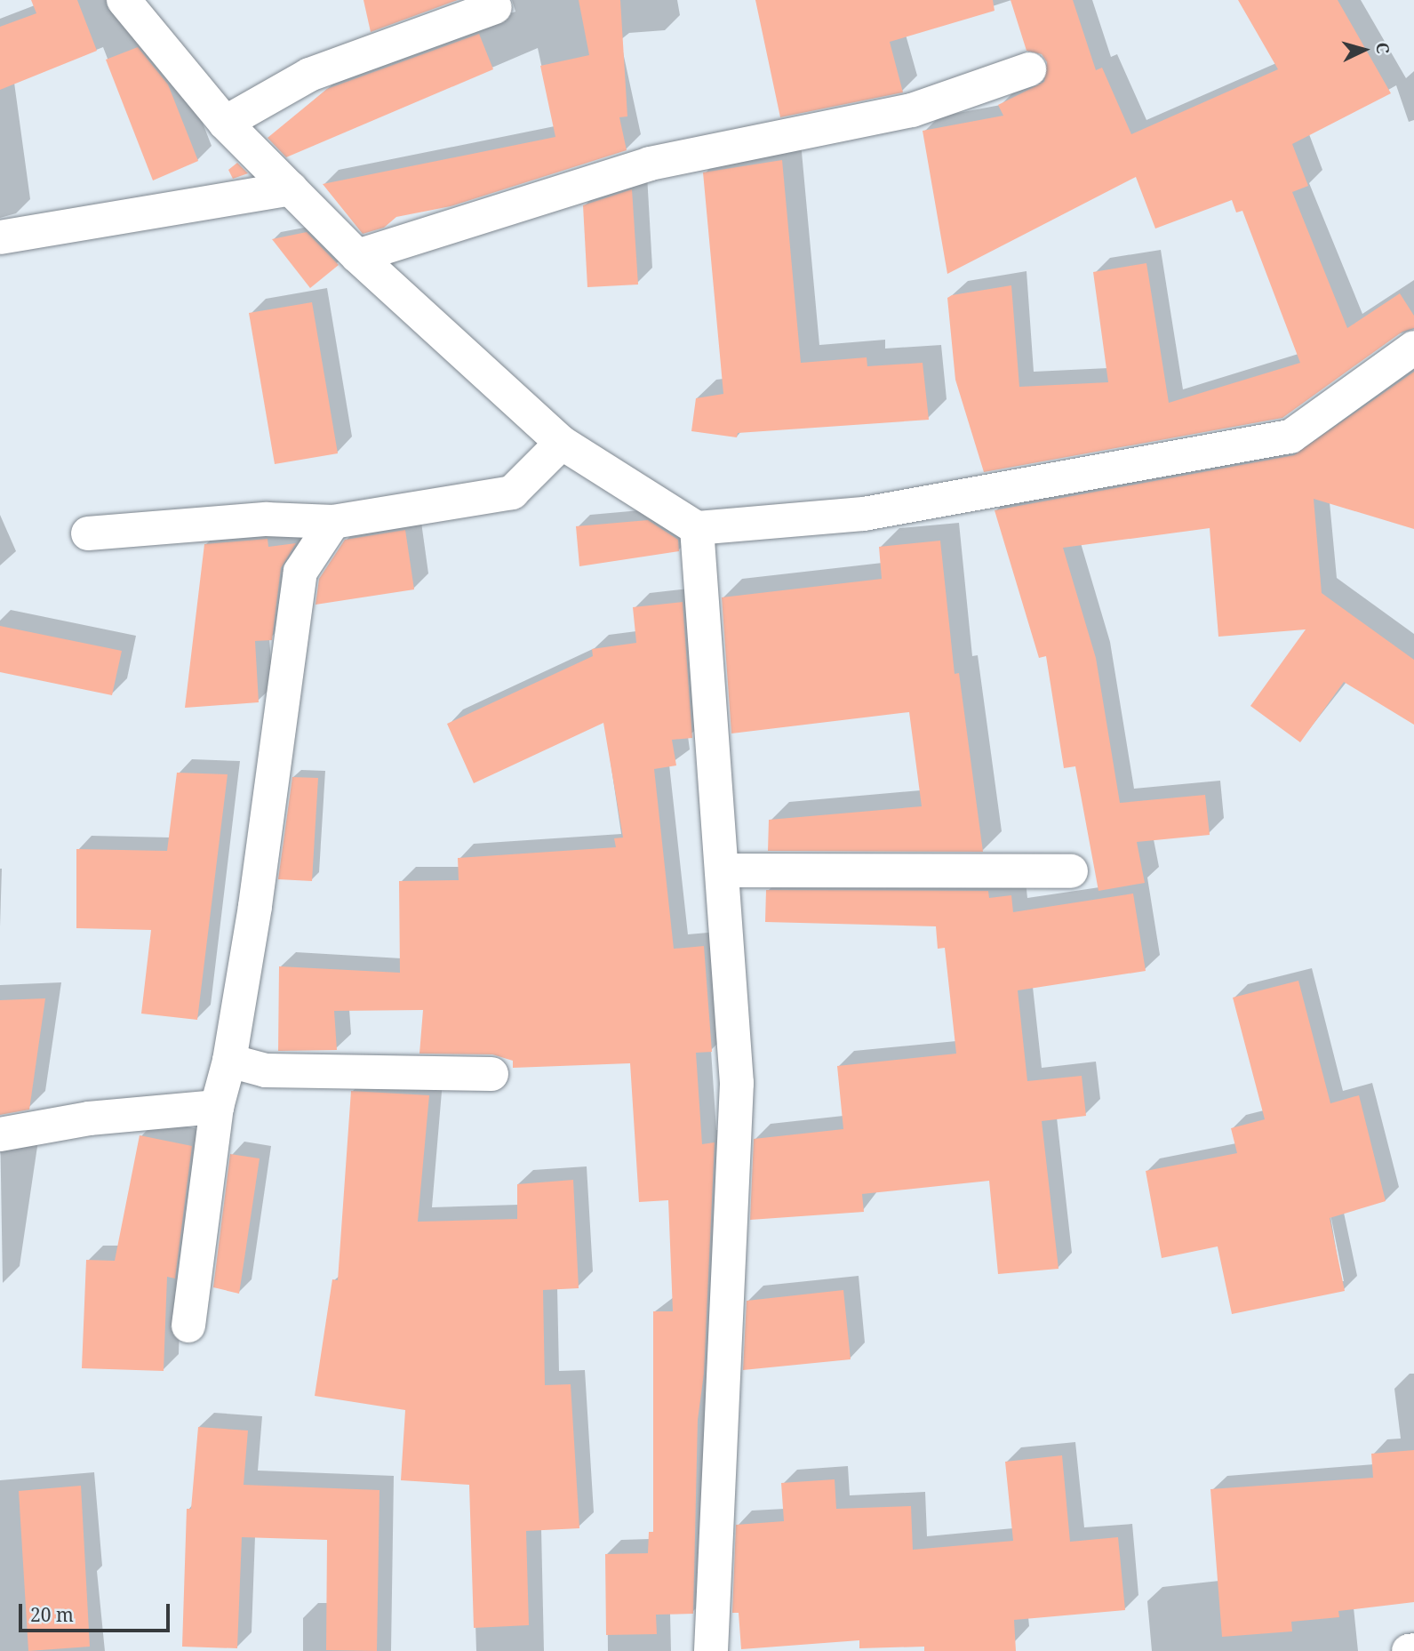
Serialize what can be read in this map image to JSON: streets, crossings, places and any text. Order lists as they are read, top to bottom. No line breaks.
{"scale_bar":"20 m","north":"right"}
